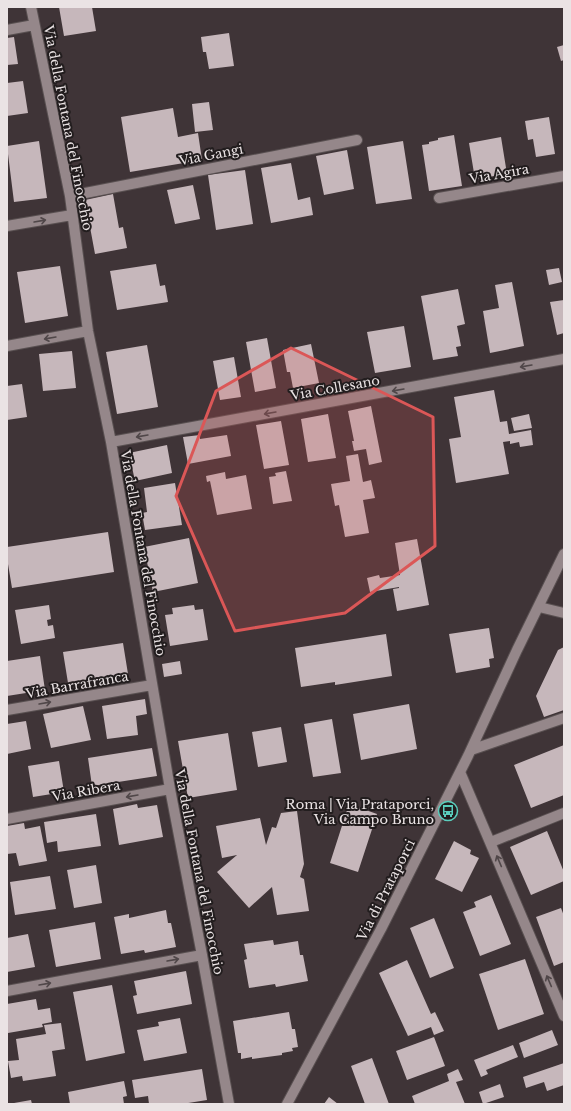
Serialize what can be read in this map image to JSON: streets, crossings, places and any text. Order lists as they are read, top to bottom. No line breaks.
{"streets":{"street":["Via della Fontana del Finocchio","Via Gangi","Via Agira","Via Collesano","Via Barrafranca","Via Ribera","Via di Prataporci"]},"crossings":[["Via della Fontana del Finocchio","Via Gangi"],["Via della Fontana del Finocchio","Via Collesano"],["Via della Fontana del Finocchio","Via Barrafranca"],["Via della Fontana del Finocchio","Via Ribera"]],"one_way":["Via Collesano","Via Barrafranca","Via Ribera"],"places":{"bus stop":["Roma | Via Prataporci, Via Campo Bruno"]}}
